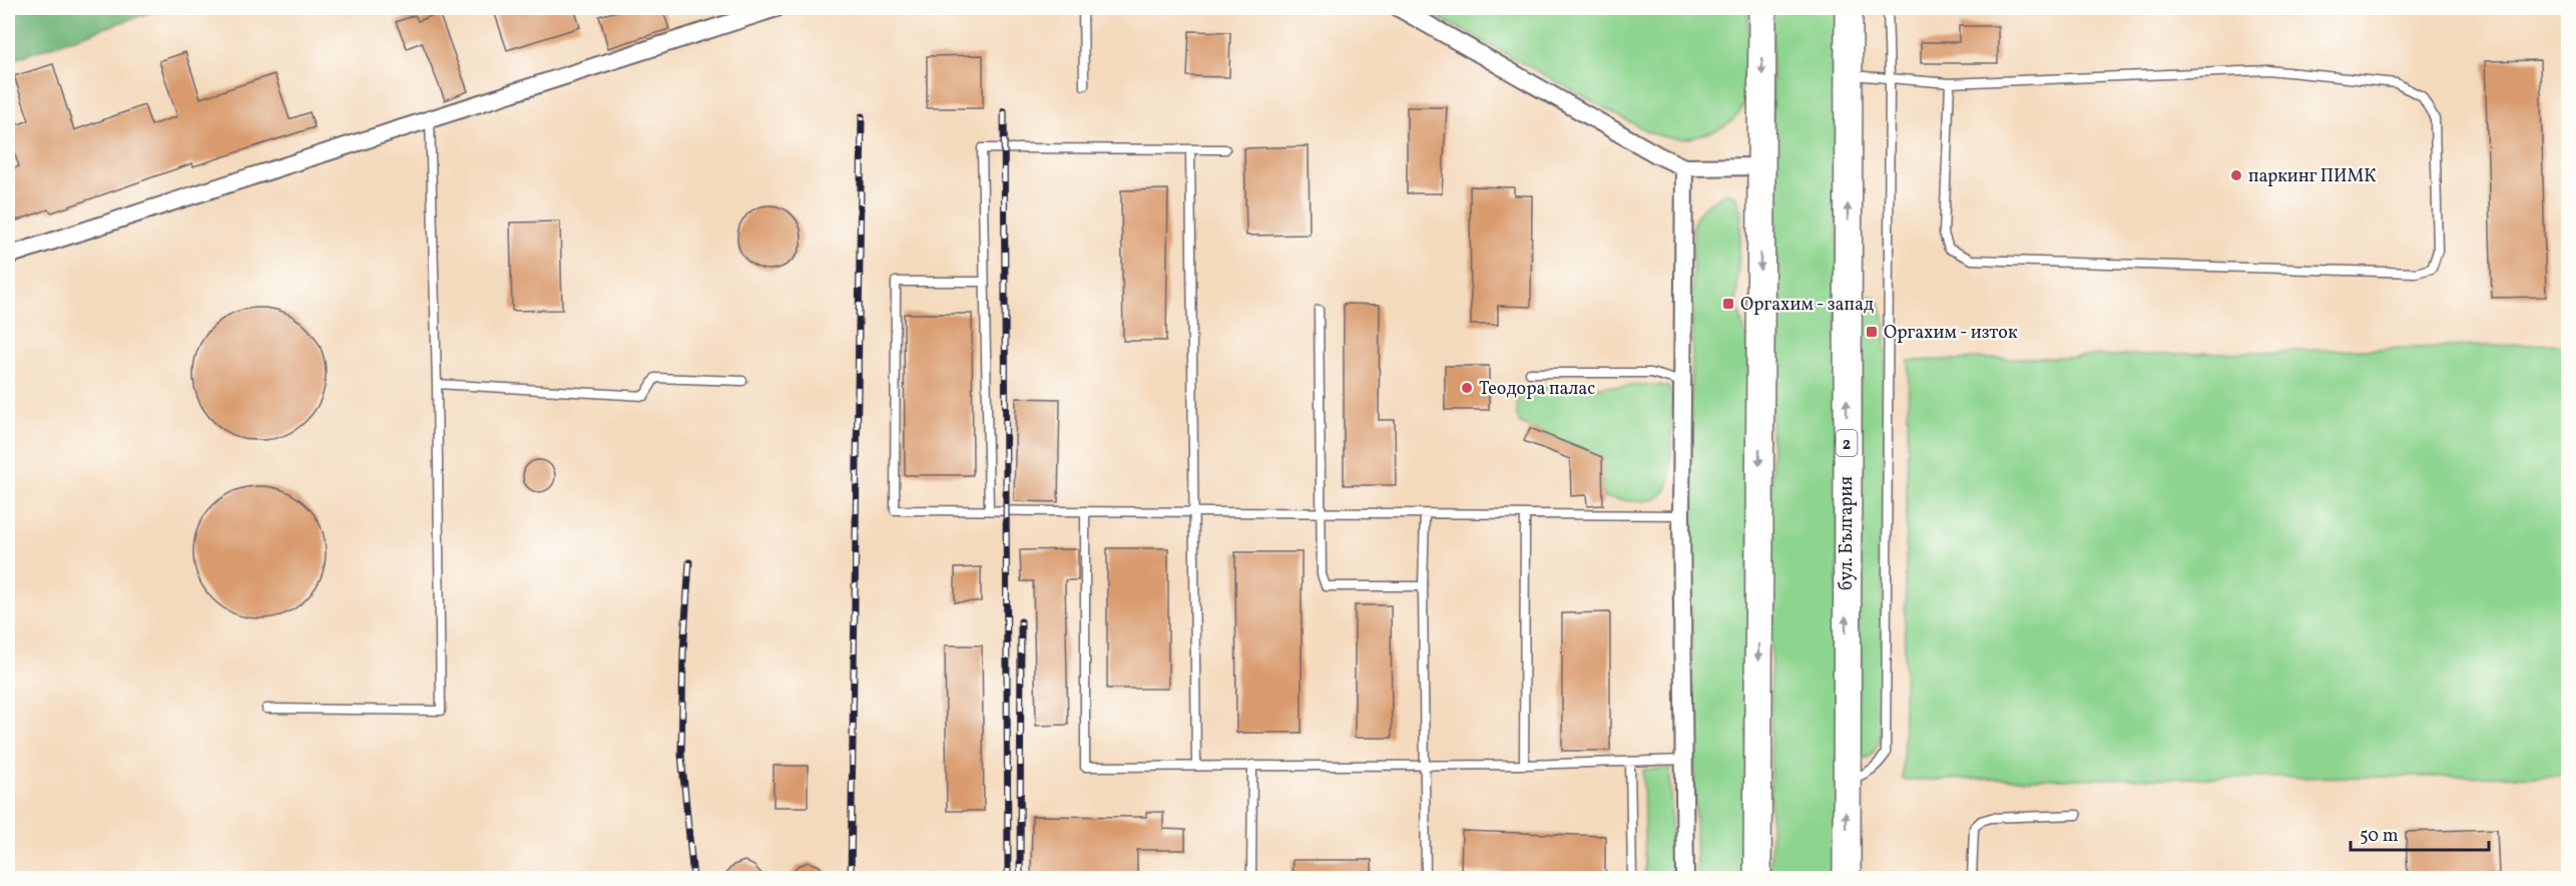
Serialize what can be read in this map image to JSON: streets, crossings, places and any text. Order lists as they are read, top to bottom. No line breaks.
{"streets":{"highway":["2","бул. България"]},"places":{"other":["паркинг ПИМК","Теодора палас"],"transit":["Оргахим - запад","Оргахим - изток"]},"scale_bar":"50 m"}
